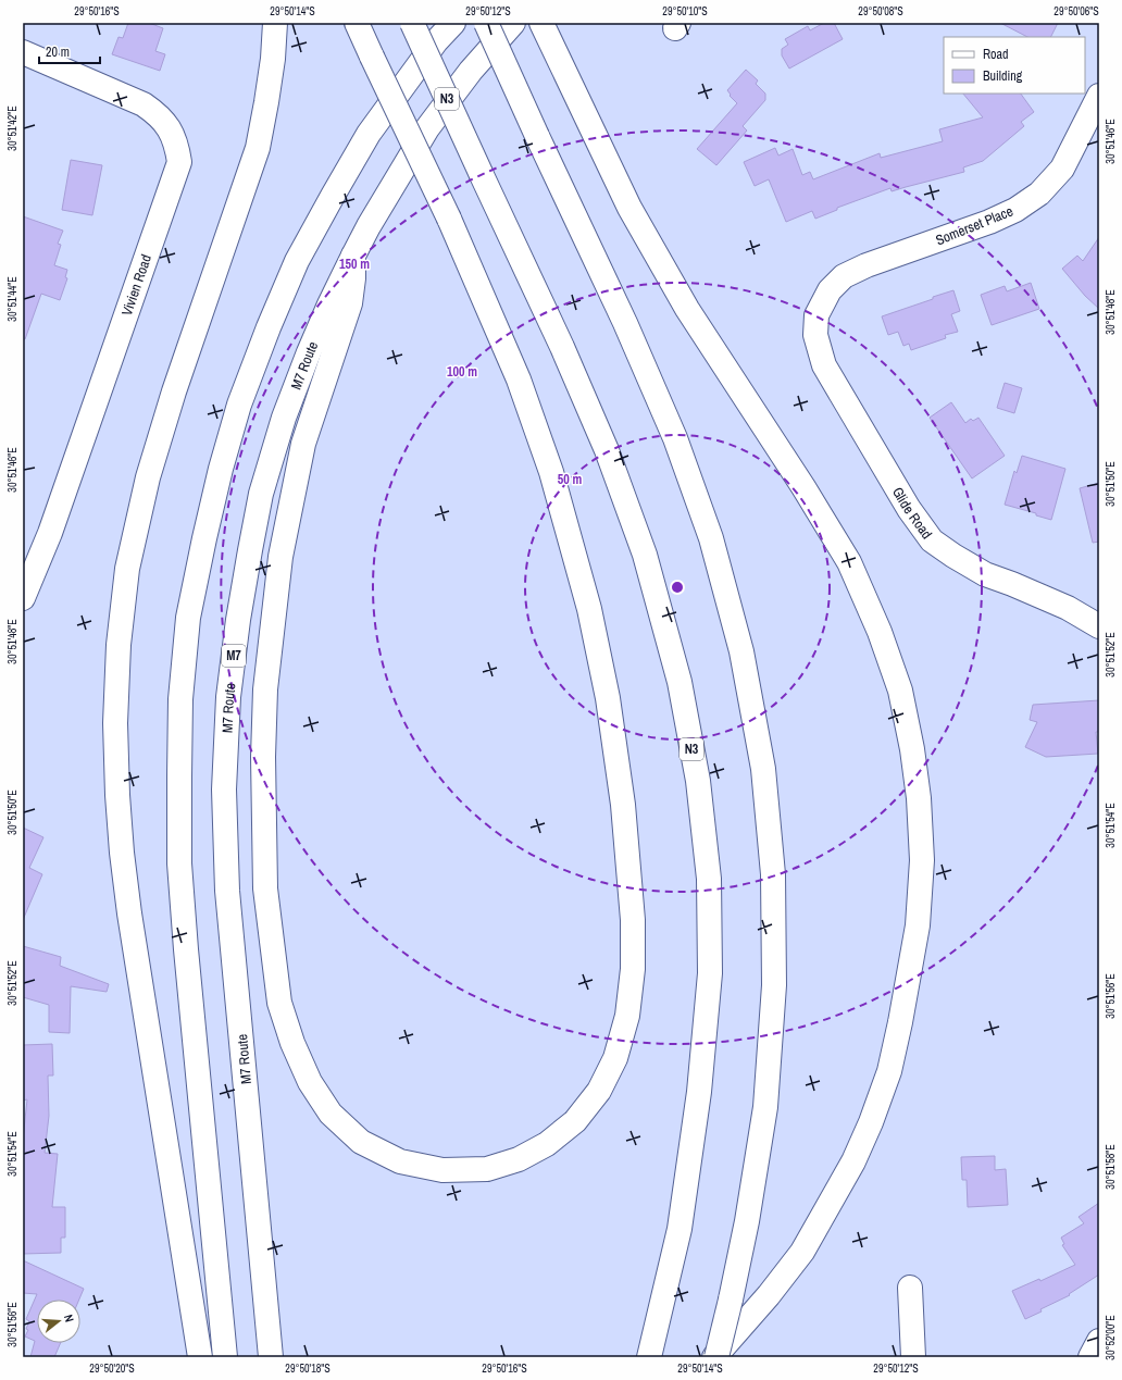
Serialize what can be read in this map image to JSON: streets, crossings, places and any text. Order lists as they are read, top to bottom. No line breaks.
{"streets":{"main road":["N3","Somerset Place","Vivien Road","M7 Route","Glide Road","M7"]},"crossings":[["Somerset Place","Glide Road"]],"legend":["Road","Building"],"scale_bar":"20 m","north":"right","coordinates":["29°50'16\"S","29°50'14\"S","29°50'12\"S","29°50'10\"S","29°50'08\"S","29°50'06\"S","30°51'42\"E","30°51'46\"E","30°51'44\"E","30°51'48\"E","30°51'50\"E","30°51'52\"E","30°51'54\"E","30°51'56\"E","30°51'58\"E","30°52'00\"E","29°50'20\"S","29°50'18\"S"],"rings":["150 m","100 m","50 m"]}
